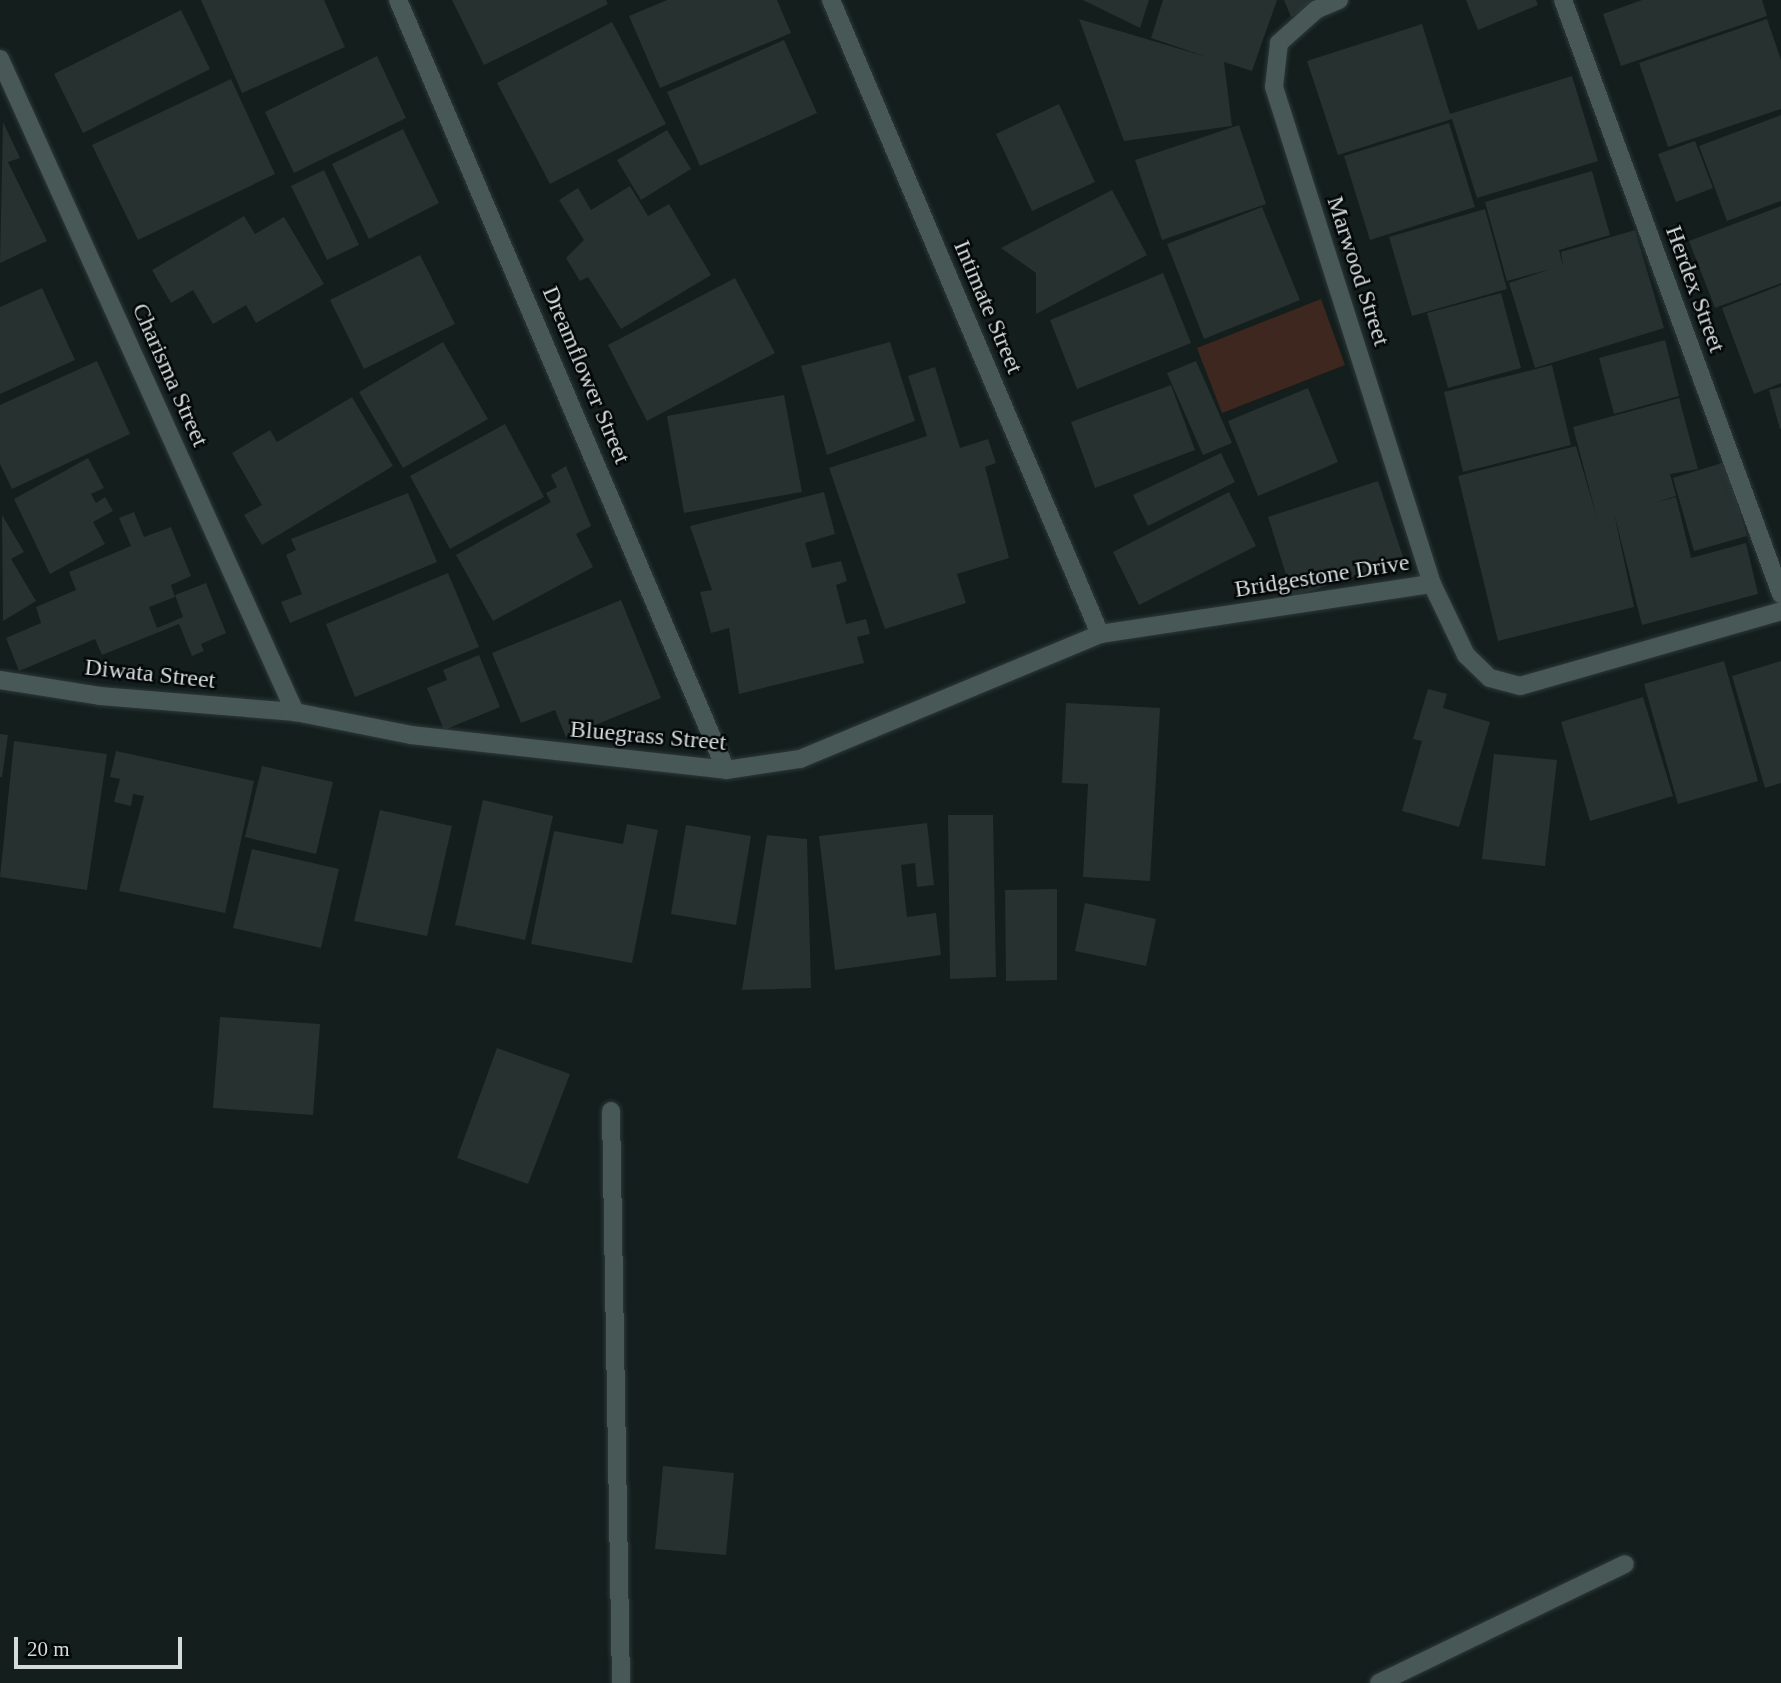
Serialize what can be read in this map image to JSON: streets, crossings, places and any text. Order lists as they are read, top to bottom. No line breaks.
{"streets":{"street":["Marwood Street","Herdex Street","Intimate Street","Charisma Street","Dreamflower Street","Bridgestone Drive","Diwata Street","Bluegrass Street"]},"crossings":[["Marwood Street","Bridgestone Drive"],["Intimate Street","Bridgestone Drive"],["Intimate Street","Bluegrass Street"],["Charisma Street","Diwata Street"],["Charisma Street","Bluegrass Street"],["Dreamflower Street","Bluegrass Street"],["Bridgestone Drive","Bluegrass Street"],["Diwata Street","Bluegrass Street"]],"scale_bar":"20 m"}
